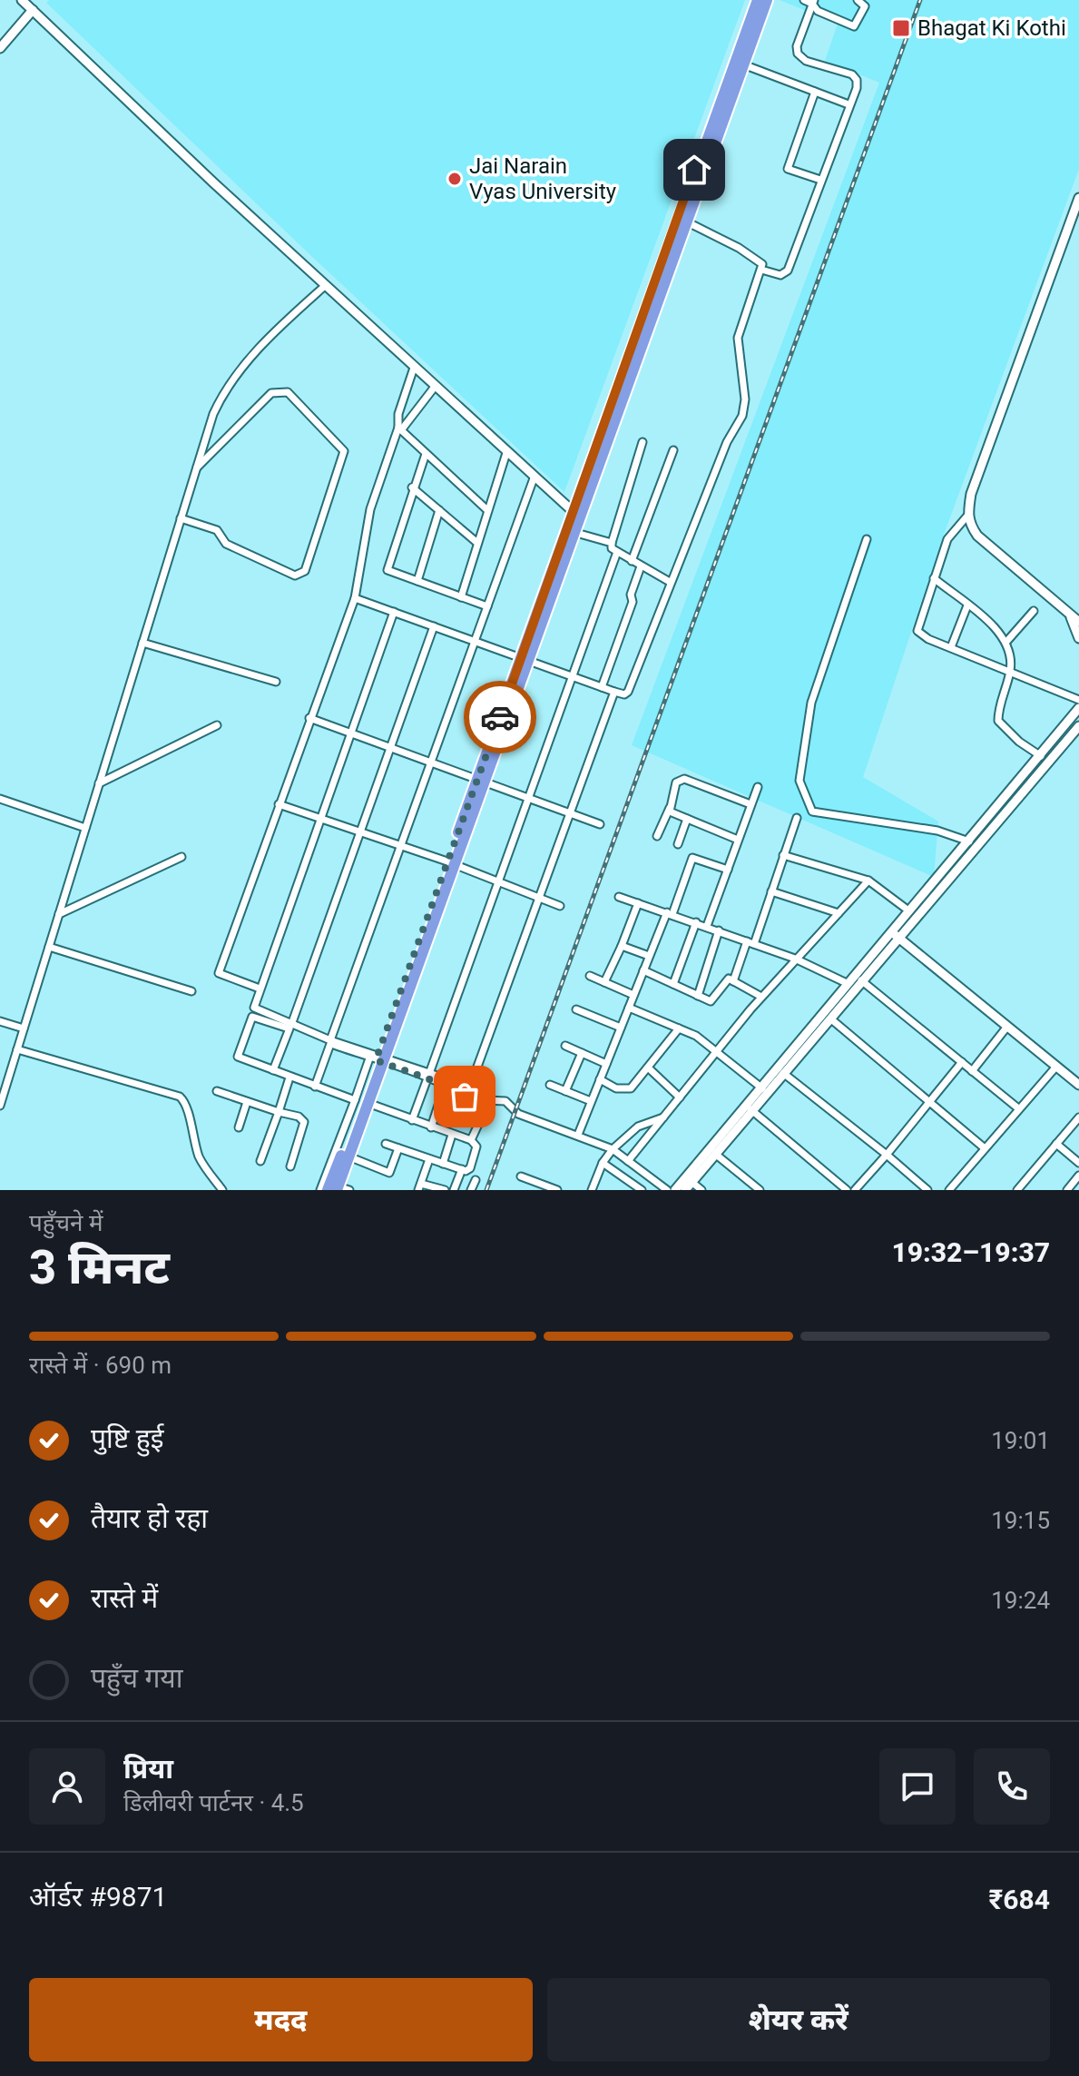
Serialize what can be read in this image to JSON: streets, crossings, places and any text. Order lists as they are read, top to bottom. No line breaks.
{"places":{"transit":["Bhagat Ki Kothi"],"other":["Jai Narain Vyas University"]},"page":{"heading":["3 मिनट","पहुँचने में","19:32–19:37"],"panel":["प्रिया","डिलीवरी पार्टनर · 4.5","ऑर्डर #9871","₹684"],"bar":"रास्ते में · 690 m","list":[["पुष्टि हुई","19:01"],["तैयार हो रहा","19:15"],["रास्ते में","19:24"],"पहुँच गया"],"buttons":["मदद","शेयर करें"]}}
